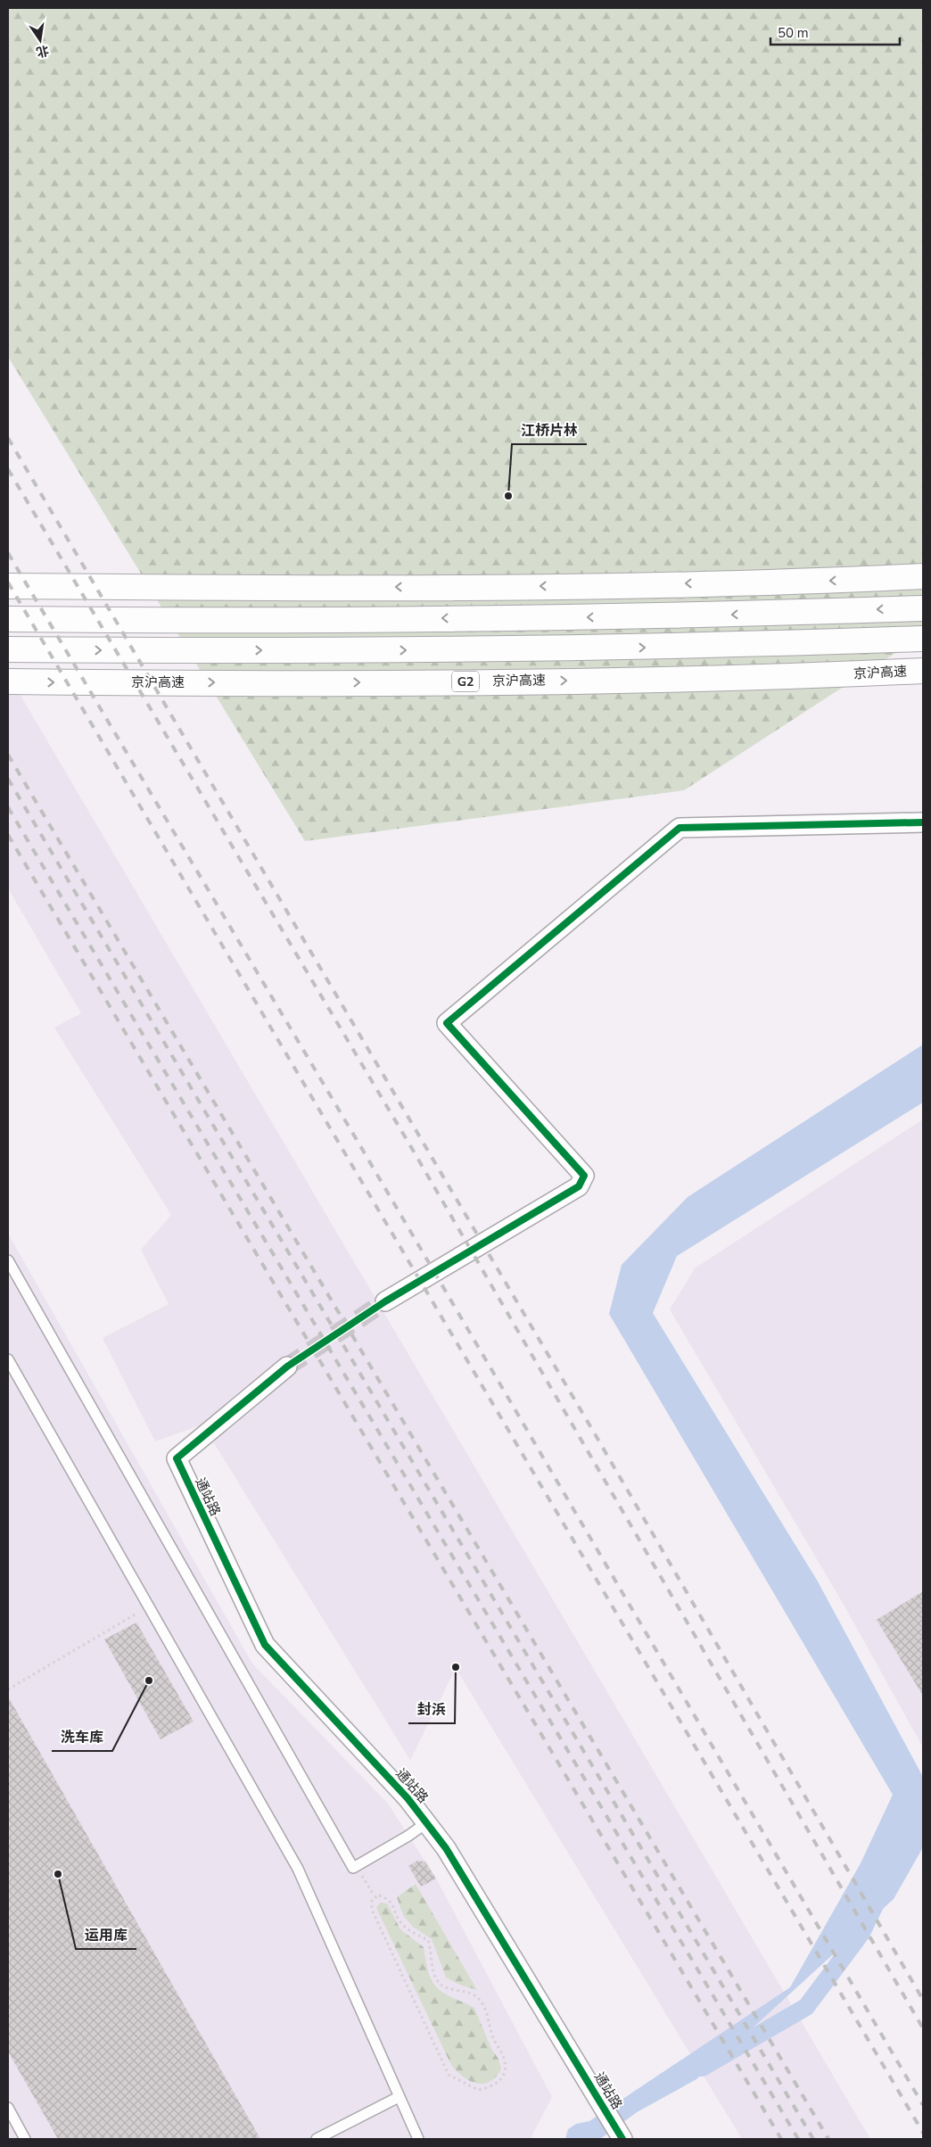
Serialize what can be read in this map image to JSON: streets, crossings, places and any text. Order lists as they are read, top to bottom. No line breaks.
{"streets":{"highway":["京沪高速","G2"],"street":["通站路"]},"places":["江桥片林","封浜","洗车库","运用库"],"scale_bar":"50 m","north":"bottom"}
